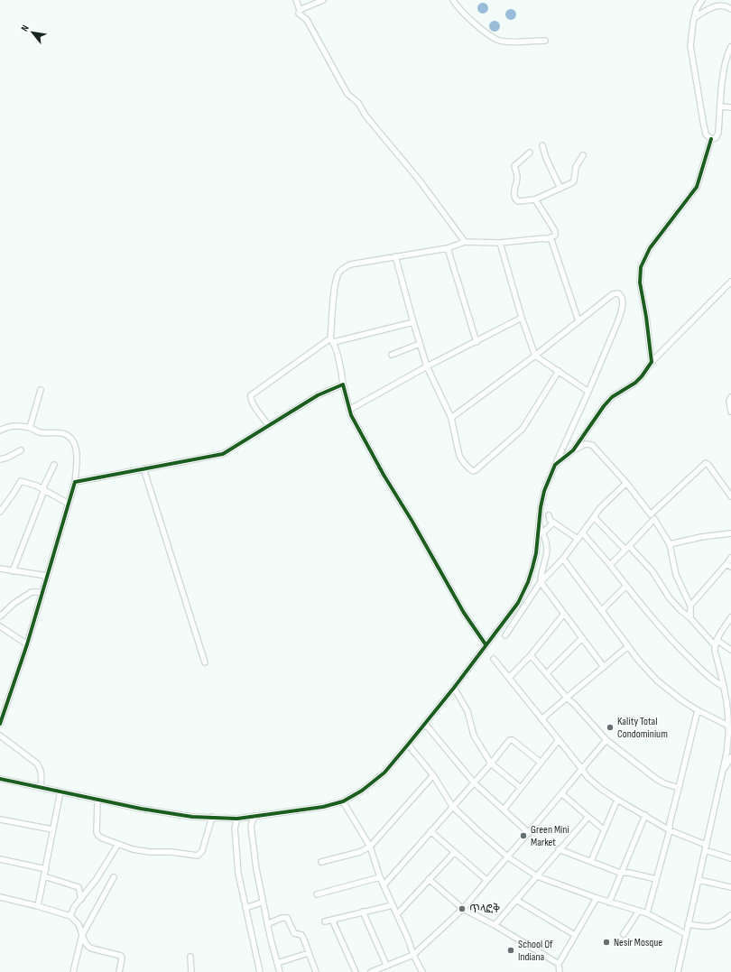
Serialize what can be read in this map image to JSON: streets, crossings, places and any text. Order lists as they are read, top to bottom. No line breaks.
{"places":["Kality Total Condominium","Green Mini Market","ጥላፎቅ","Nesir Mosque","School Of Indiana"],"north":"top left"}
